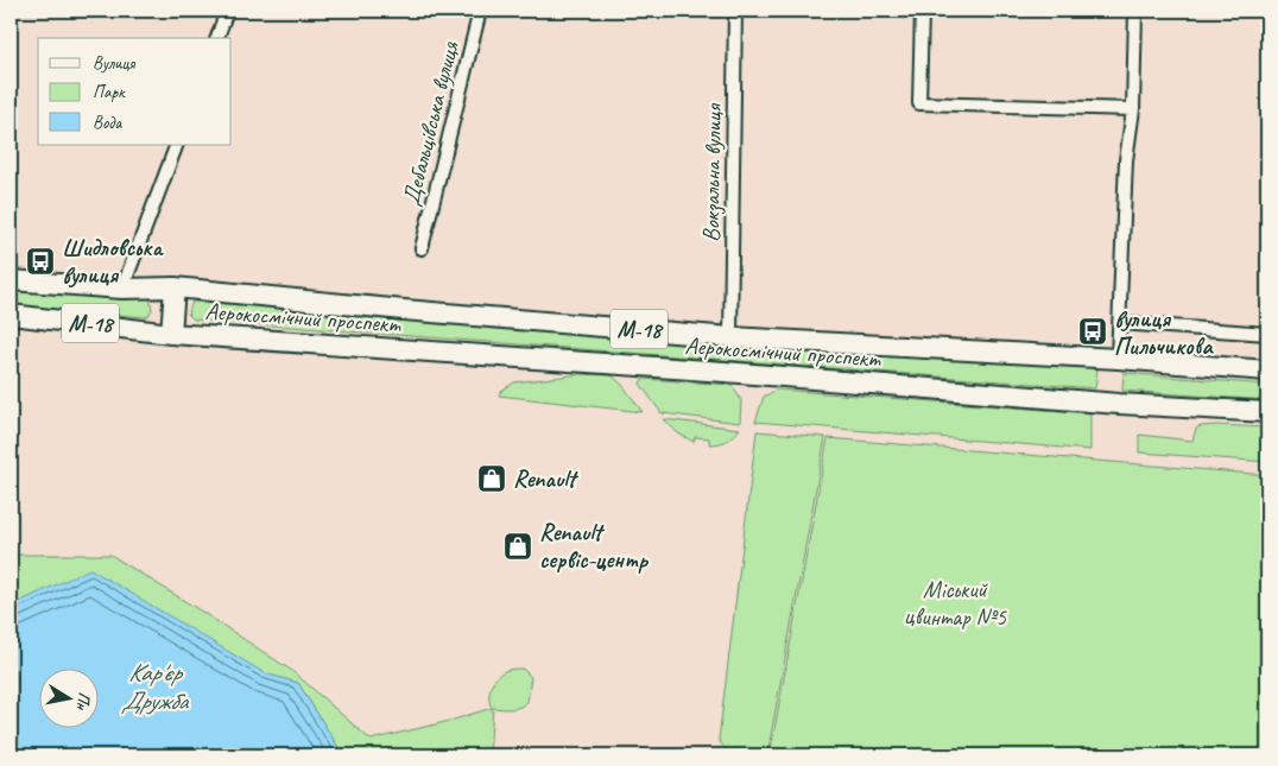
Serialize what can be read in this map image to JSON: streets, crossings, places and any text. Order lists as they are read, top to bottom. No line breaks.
{"streets":{"main road":["Аерокосмічний проспект","М-18"],"street":["Дебальцівська вулиця","Вокзальна вулиця"]},"crossings":[["Вокзальна вулиця","Аерокосмічний проспект"]],"water":["Кар'єр Дружба"],"parks":["Міський цвинтар №5"],"places":{"bus stop":["Шидловська вулиця","вулиця Пильчикова"],"shop":["Renault","Renault сервіс-центр"]},"legend":["Вулиця","Парк","Вода"],"north":"right"}
